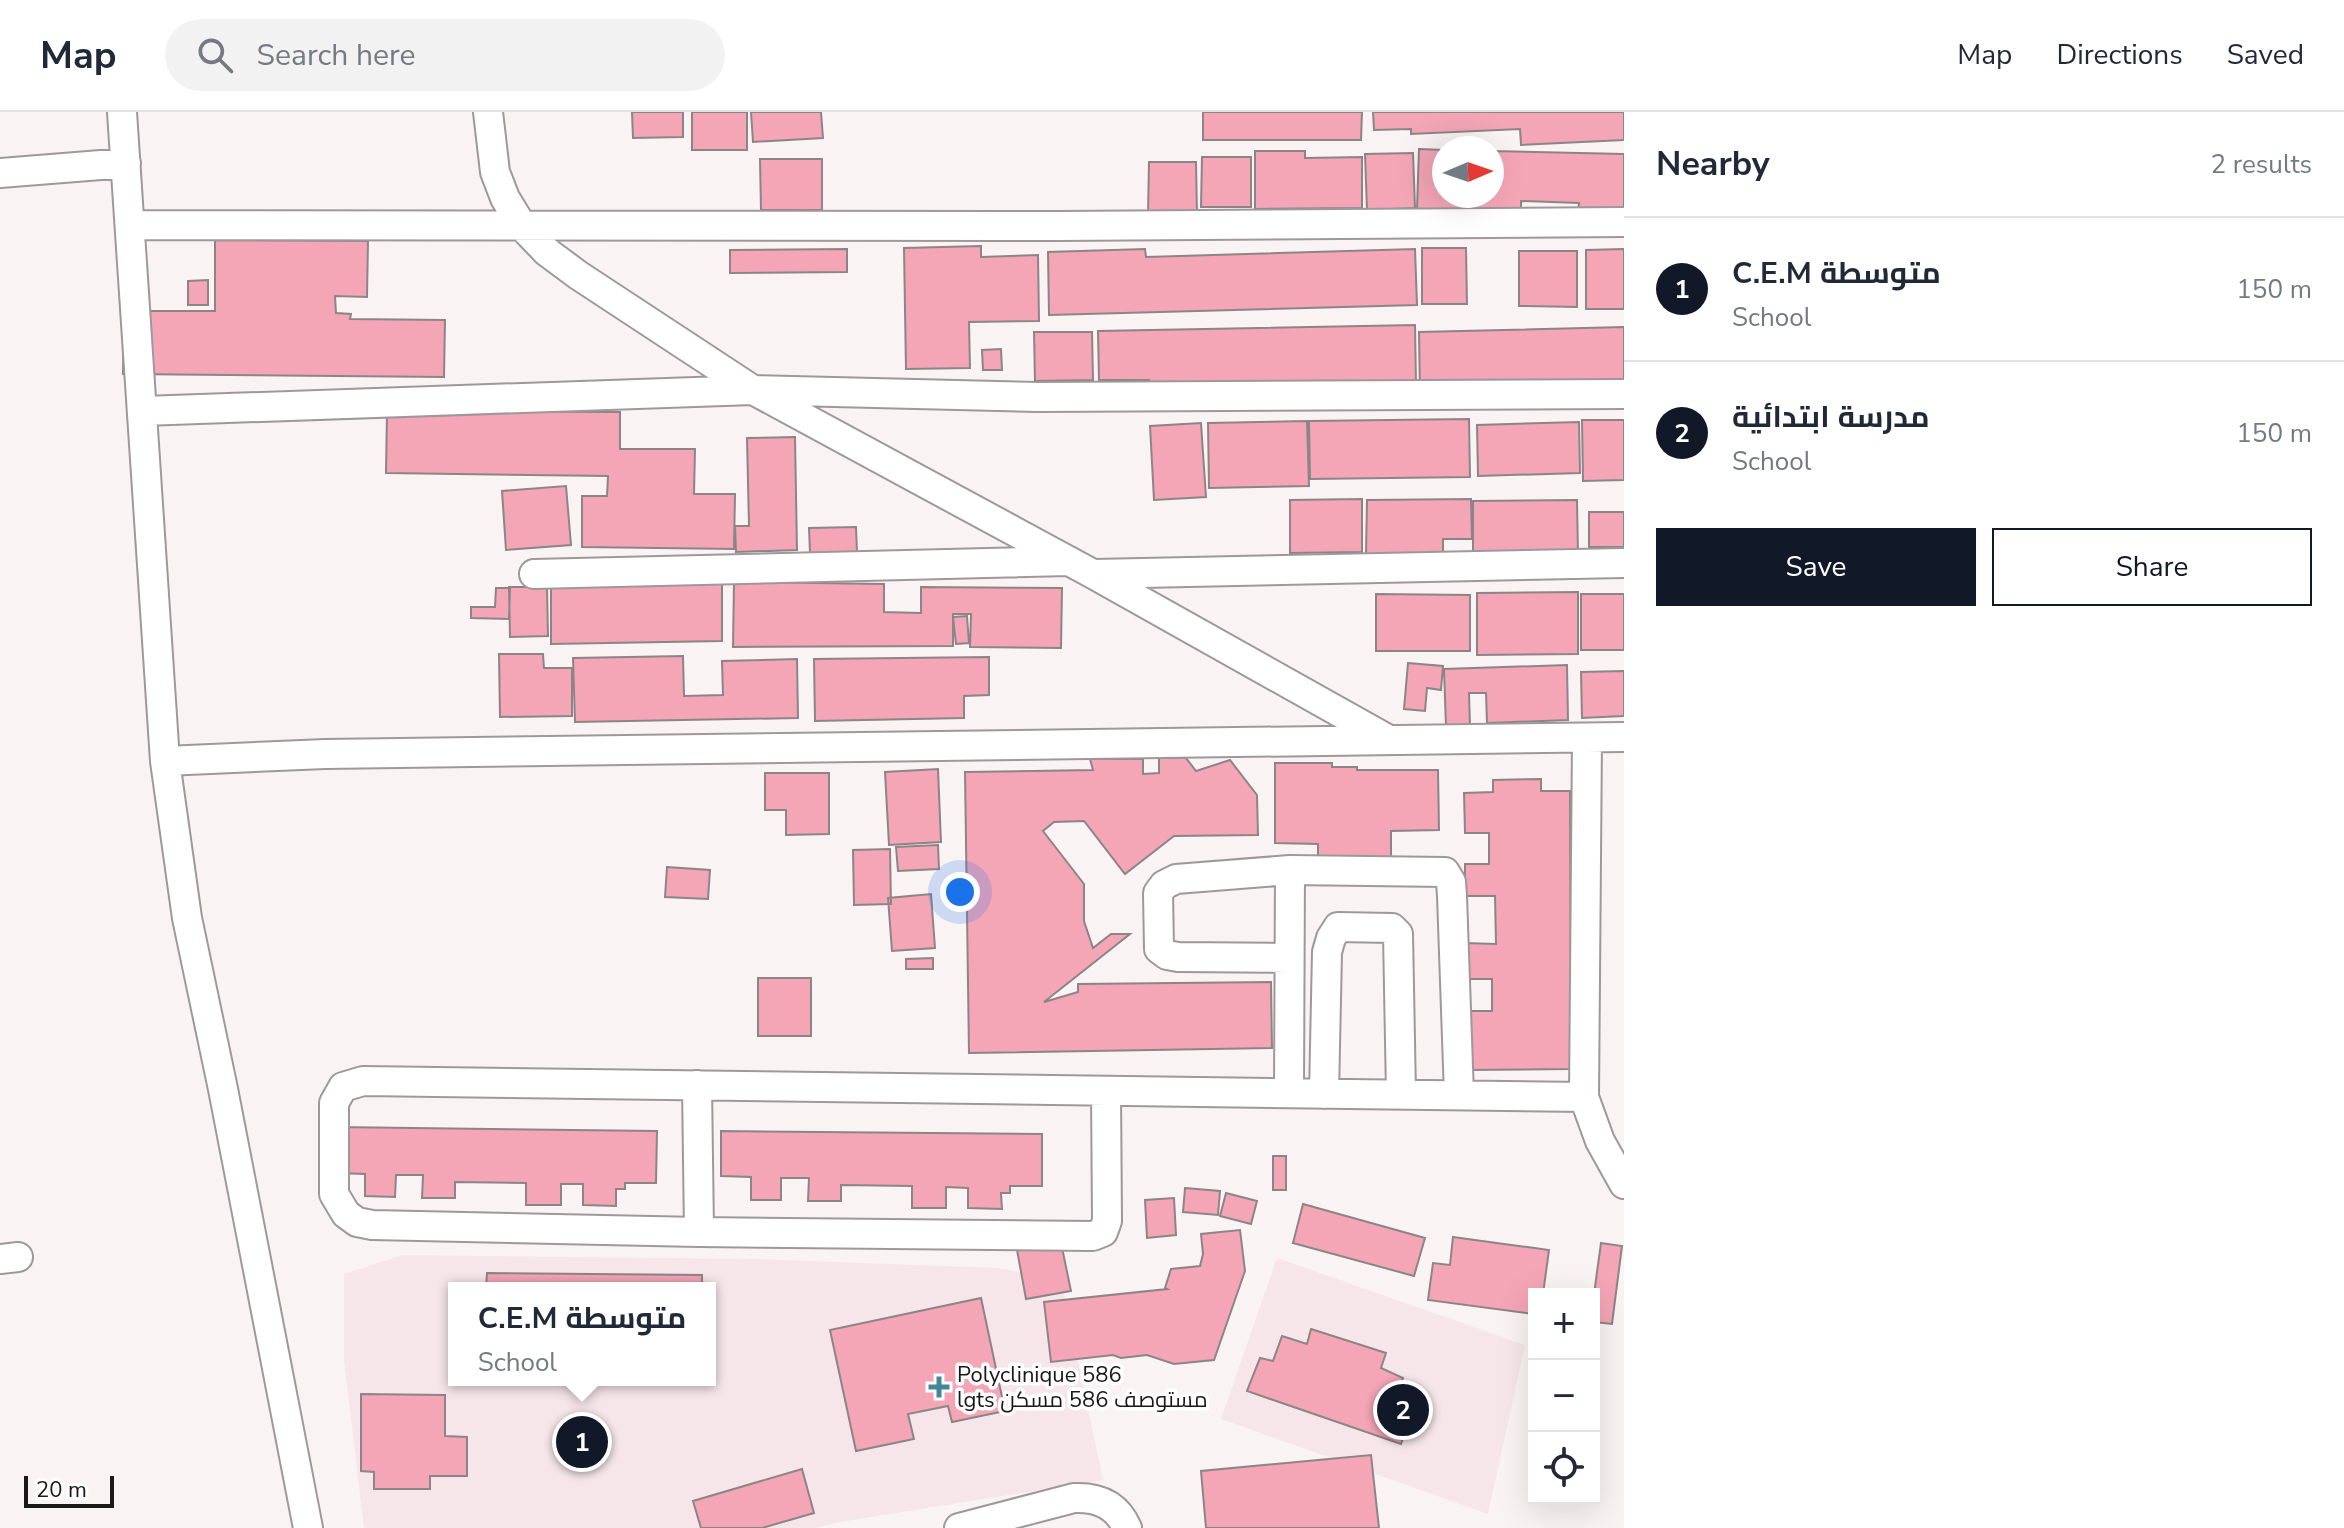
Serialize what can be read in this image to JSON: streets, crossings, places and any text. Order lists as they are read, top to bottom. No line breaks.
{"places":{"health":["Polyclinique 586 lgts مستوصف 586 مسكن"]},"scale_bar":"20 m","north":"right","page":{"header":"Map","search":"Search here","nav":["Map","Directions","Saved"],"heading":["Nearby","2 results"],"list":[{"mark":"1","name":"C.E.M متوسطة","note":"School","value":"150 m"},{"mark":"2","name":"مدرسة ابتدائية","note":"School","value":"150 m"}],"buttons":["Save","Share"],"popup":["C.E.M متوسطة","School"],"map_buttons":["+","−"],"pins":["2","1"],"scale":"20 m"}}
